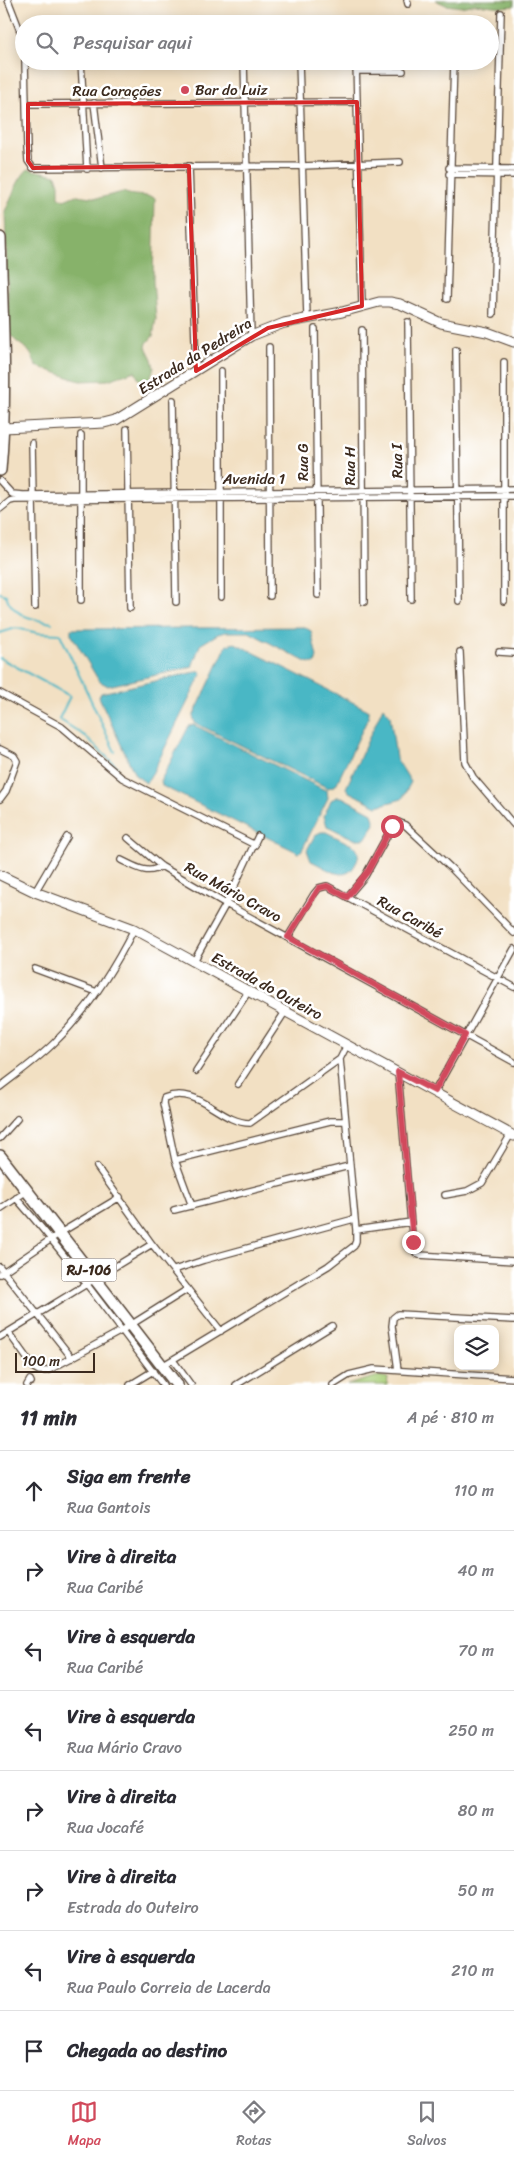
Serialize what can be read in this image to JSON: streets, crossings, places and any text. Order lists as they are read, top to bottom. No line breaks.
{"streets":{"highway":["RJ-106"],"street":["Rua Corações","Estrada da Pedreira","Rua I","Rua G","Rua H","Avenida 1","Rua Mário Cravo","Rua Caribé","Estrada do Outeiro"]},"crossings":[["Rua I","Avenida 1"],["Rua G","Avenida 1"],["Rua H","Avenida 1"],["Rua Mário Cravo","Rua Caribé"]],"places":["Bar do Luiz"],"scale_bar":"100 m","page":{"search":"Pesquisar aqui","scale":"100 m","heading":["11 min","A pé · 810 m"],"list":[["Siga em frente","Rua Gantois","110 m"],["Vire à direita","Rua Caribé","40 m"],["Vire à esquerda","Rua Caribé","70 m"],["Vire à esquerda","Rua Mário Cravo","250 m"],["Vire à direita","Rua Jocafé","80 m"],["Vire à direita","Estrada do Outeiro","50 m"],["Vire à esquerda","Rua Paulo Correia de Lacerda","210 m"],"Chegada ao destino"],"nav":["Mapa","Rotas","Salvos"]}}
